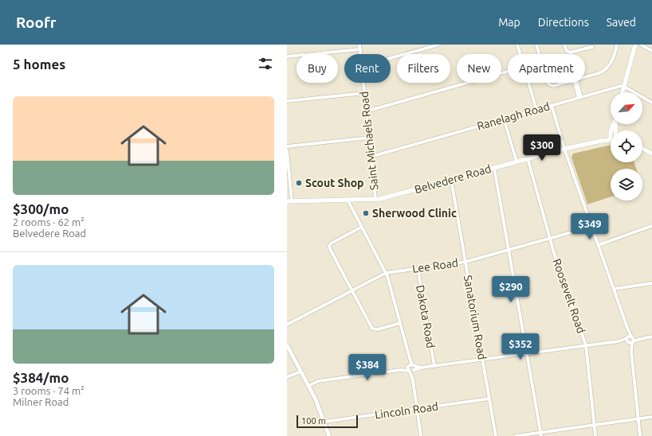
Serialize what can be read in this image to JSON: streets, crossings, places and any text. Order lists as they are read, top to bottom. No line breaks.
{"streets":{"main road":["Belvedere Road"],"street":["Ranelagh Road","Saint Michaels Road","Lee Road","Roosevelt Road","Dakota Road","Sanatorium Road","Lincoln Road"]},"crossings":[["Ranelagh Road","Saint Michaels Road"],["Saint Michaels Road","Belvedere Road"],["Belvedere Road","Roosevelt Road"],["Belvedere Road","Sanatorium Road"],["Lee Road","Roosevelt Road"],["Lee Road","Dakota Road"],["Lee Road","Sanatorium Road"],["Sanatorium Road","Lincoln Road"]],"places":["Scout Shop","Sherwood Clinic"],"scale_bar":"100 m","north":"top right","page":{"header":"Roofr","nav":["Map","Directions","Saved"],"heading":"5 homes","chip":["Buy","Rent","Filters","New","Apartment"],"list":[{"name":"$300/mo","note":"2 rooms · 62 m² · Belvedere Road"},{"name":"$384/mo","note":"3 rooms · 74 m² · Milner Road"}],"price":["$300","$349","$290","$352","$384"],"scale":"100 m"}}
